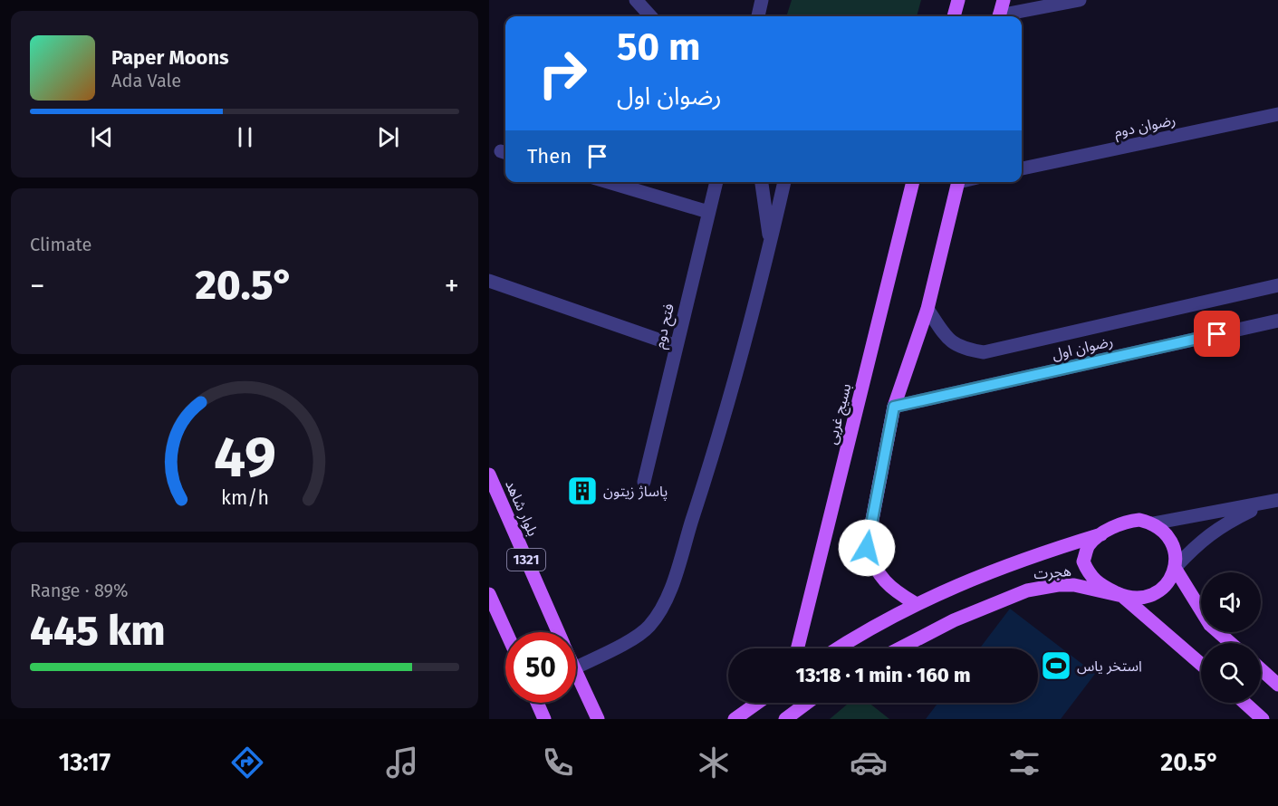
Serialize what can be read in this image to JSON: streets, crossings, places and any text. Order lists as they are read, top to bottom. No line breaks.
{"streets":{"main road":["بسیج غربی","بلوار شاهد","1321","هجرت"],"street":["رضوان دوم","فتح دوم","رضوان اول"]},"places":{"building":["پاساژ زیتون"],"sports":["استخر یاس"]},"page":{"turn":["50 m","رضوان اول"],"song":["Paper Moons","Ada Vale"],"then":"Then","tile":["Climate",["Range · 89%","445 km"]],"heat":["−","20.5°","+"],"limit":"50","trip":"13:18 · 1 min · 160 m","tabs":["13:17","20.5°"],"gauge":["49","km/h"]}}
